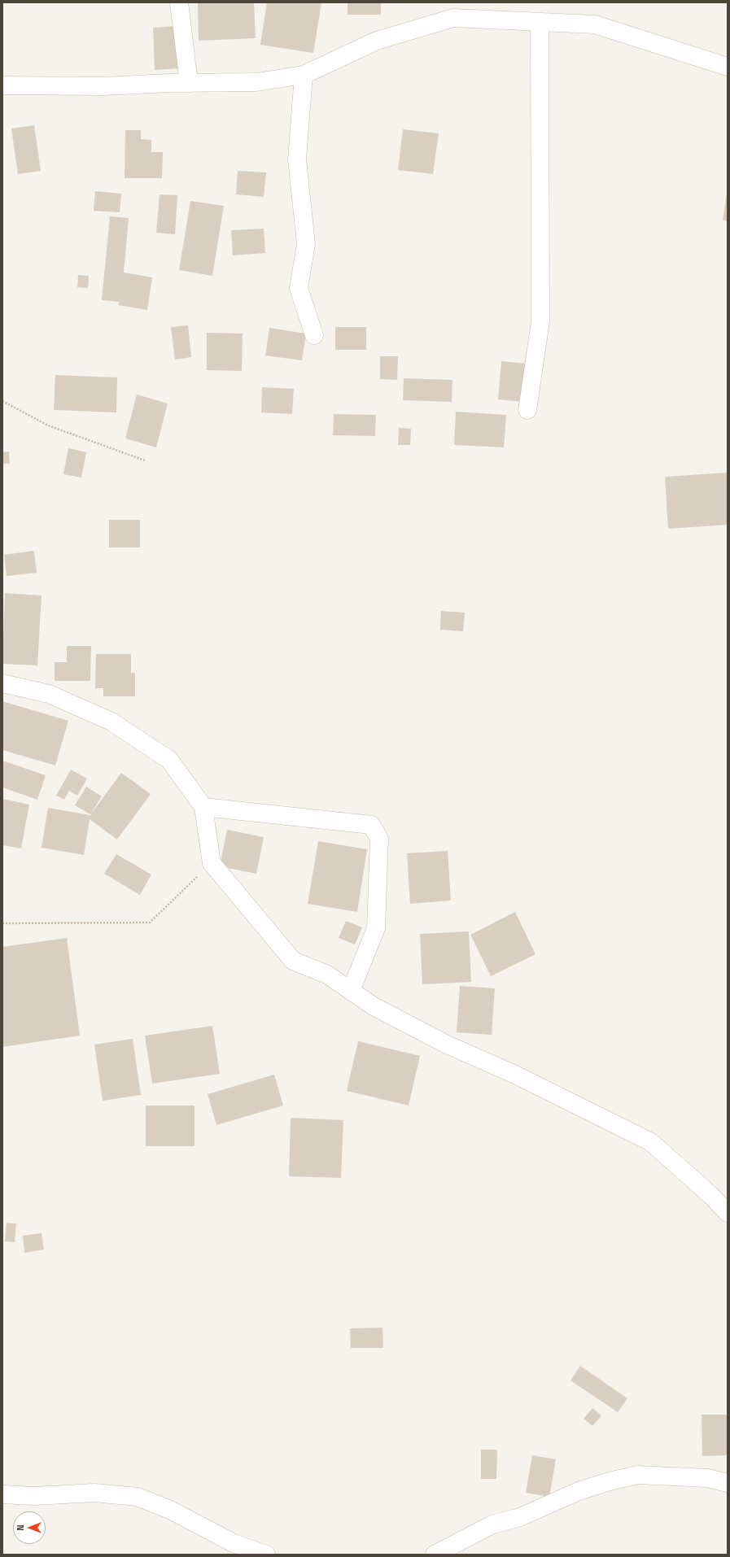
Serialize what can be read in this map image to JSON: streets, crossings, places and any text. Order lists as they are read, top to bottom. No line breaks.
{"north":"left"}
